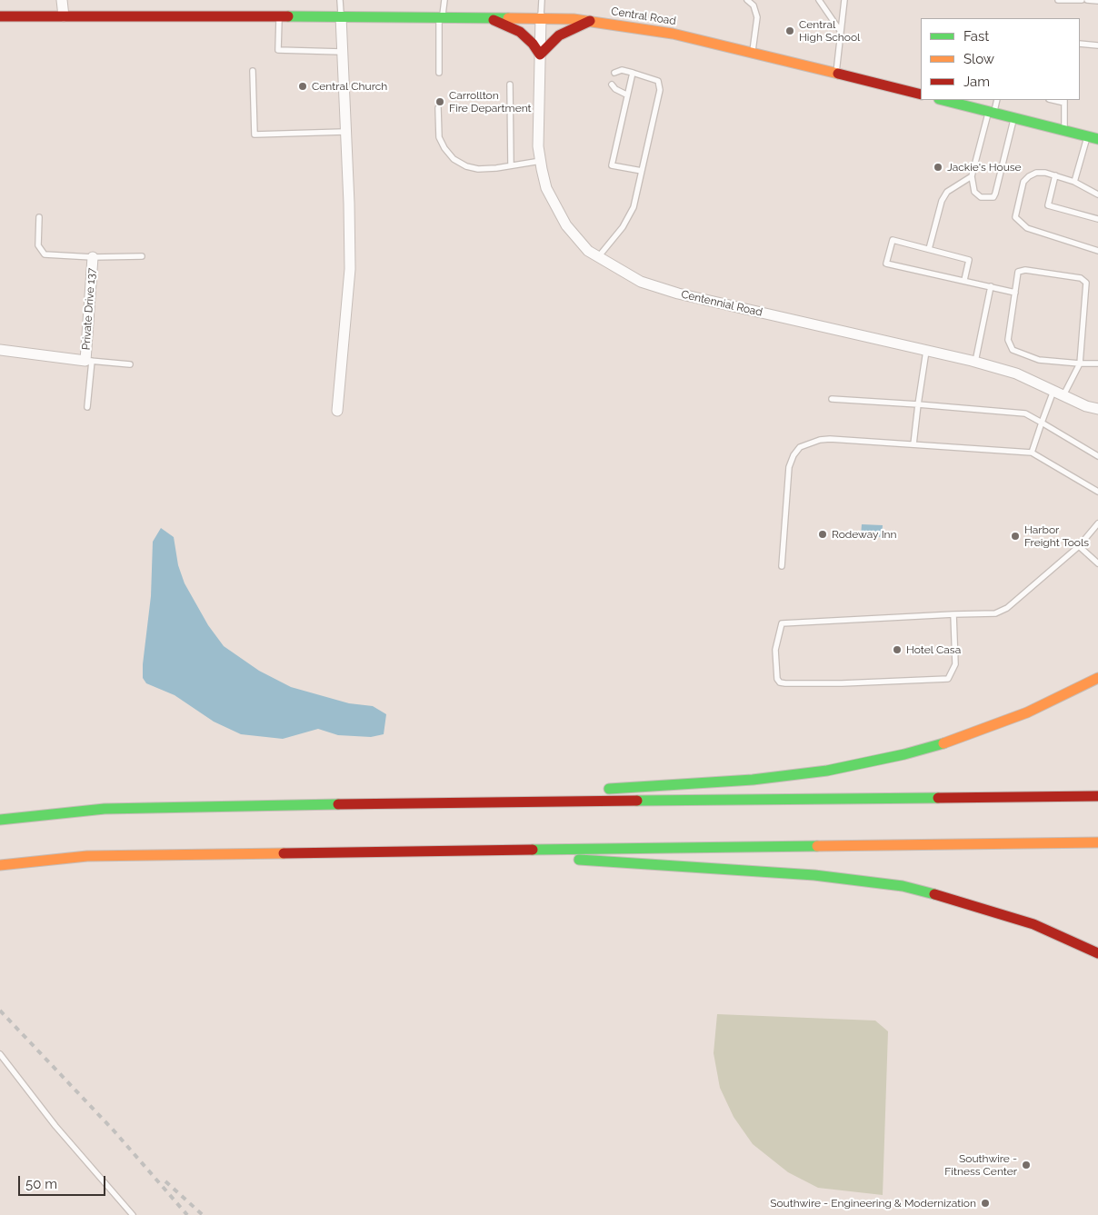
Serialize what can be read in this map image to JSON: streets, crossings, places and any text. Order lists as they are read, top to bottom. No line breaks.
{"streets":{"main road":["Central Road"],"street":["Centennial Road","Private Drive 137"]},"crossings":[["Central Road","Centennial Road"]],"places":["Central High School","Central Church","Carrollton Fire Department","Jackie's House","Rodeway Inn","Harbor Freight Tools","Hotel Casa","Southwire - Fitness Center","Southwire - Engineering & Modernization"],"legend":["Fast","Slow","Jam"],"scale_bar":"50 m"}
